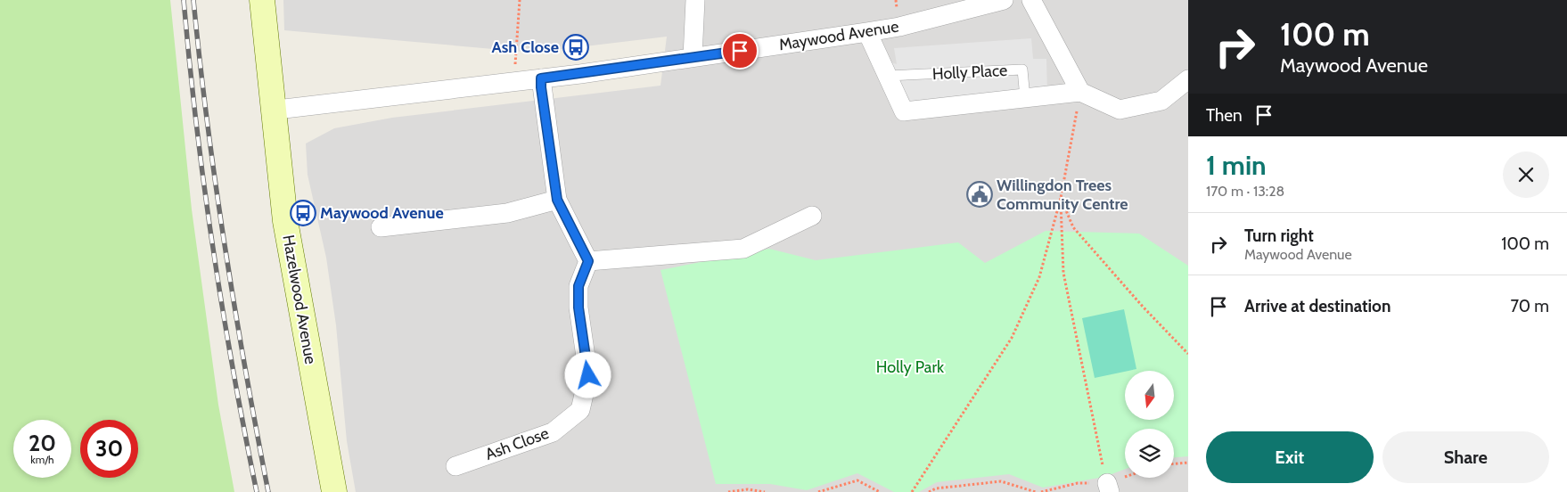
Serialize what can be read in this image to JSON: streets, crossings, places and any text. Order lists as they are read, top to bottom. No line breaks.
{"streets":{"street":["Maywood Avenue","Holly Place","Hazelwood Avenue","Ash Close"]},"crossings":[["Maywood Avenue","Holly Place"],["Maywood Avenue","Hazelwood Avenue"]],"parks":["Holly Park"],"places":{"bus stop":["Ash Close","Maywood Avenue"],"public building":["Willingdon Trees Community Centre"]},"north":"bottom","page":{"turn":["100 m","Maywood Avenue"],"then":"Then","heading":["1 min","170 m · 13:28"],"list":[{"name":"Turn right","note":"Maywood Avenue","value":"100 m"},{"name":"Arrive at destination","value":"70 m"}],"speed":"20 km/h","limit":"30","buttons":["Exit","Share"]}}
